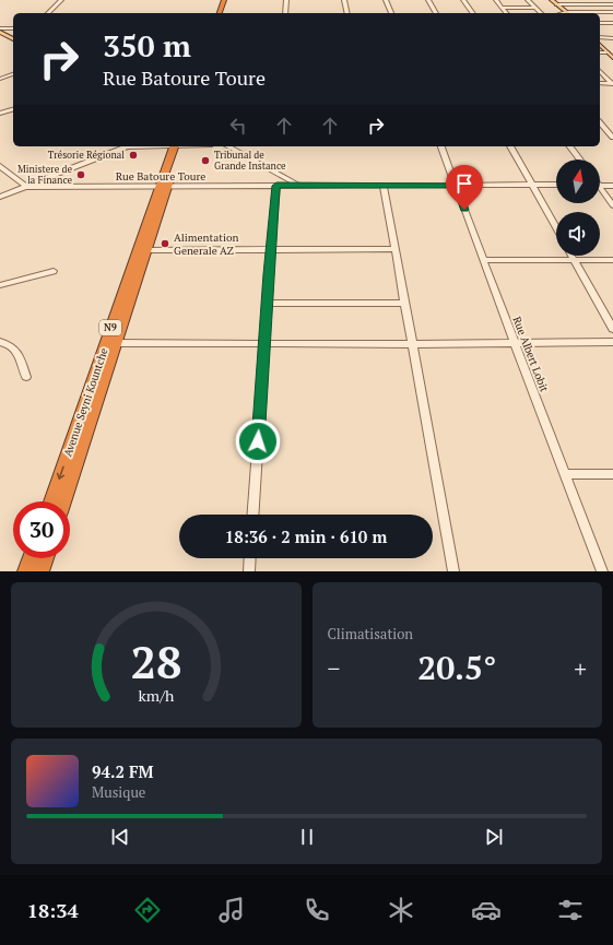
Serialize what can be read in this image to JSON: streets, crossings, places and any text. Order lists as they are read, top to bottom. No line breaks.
{"streets":{"highway":["N9","Avenue Seyni Kountche"],"street":["Rue Batoure Toure","Rue Albert Lobit"]},"crossings":[["Rue Batoure Toure","Rue Albert Lobit"],["Rue Batoure Toure","Avenue Seyni Kountche"]],"places":["Trésorie Régional","Tribunal de Grande Instance","Ministere de la Finance","Alimentation Generale AZ"],"north":"top","page":{"turn":["350 m","Rue Batoure Toure"],"limit":"30","trip":"18:36 · 2 min · 610 m","tile":"Climatisation","heat":["−","20.5°","+"],"song":["94.2 FM","Musique"],"tabs":"18:34","gauge":["28","km/h"]}}
